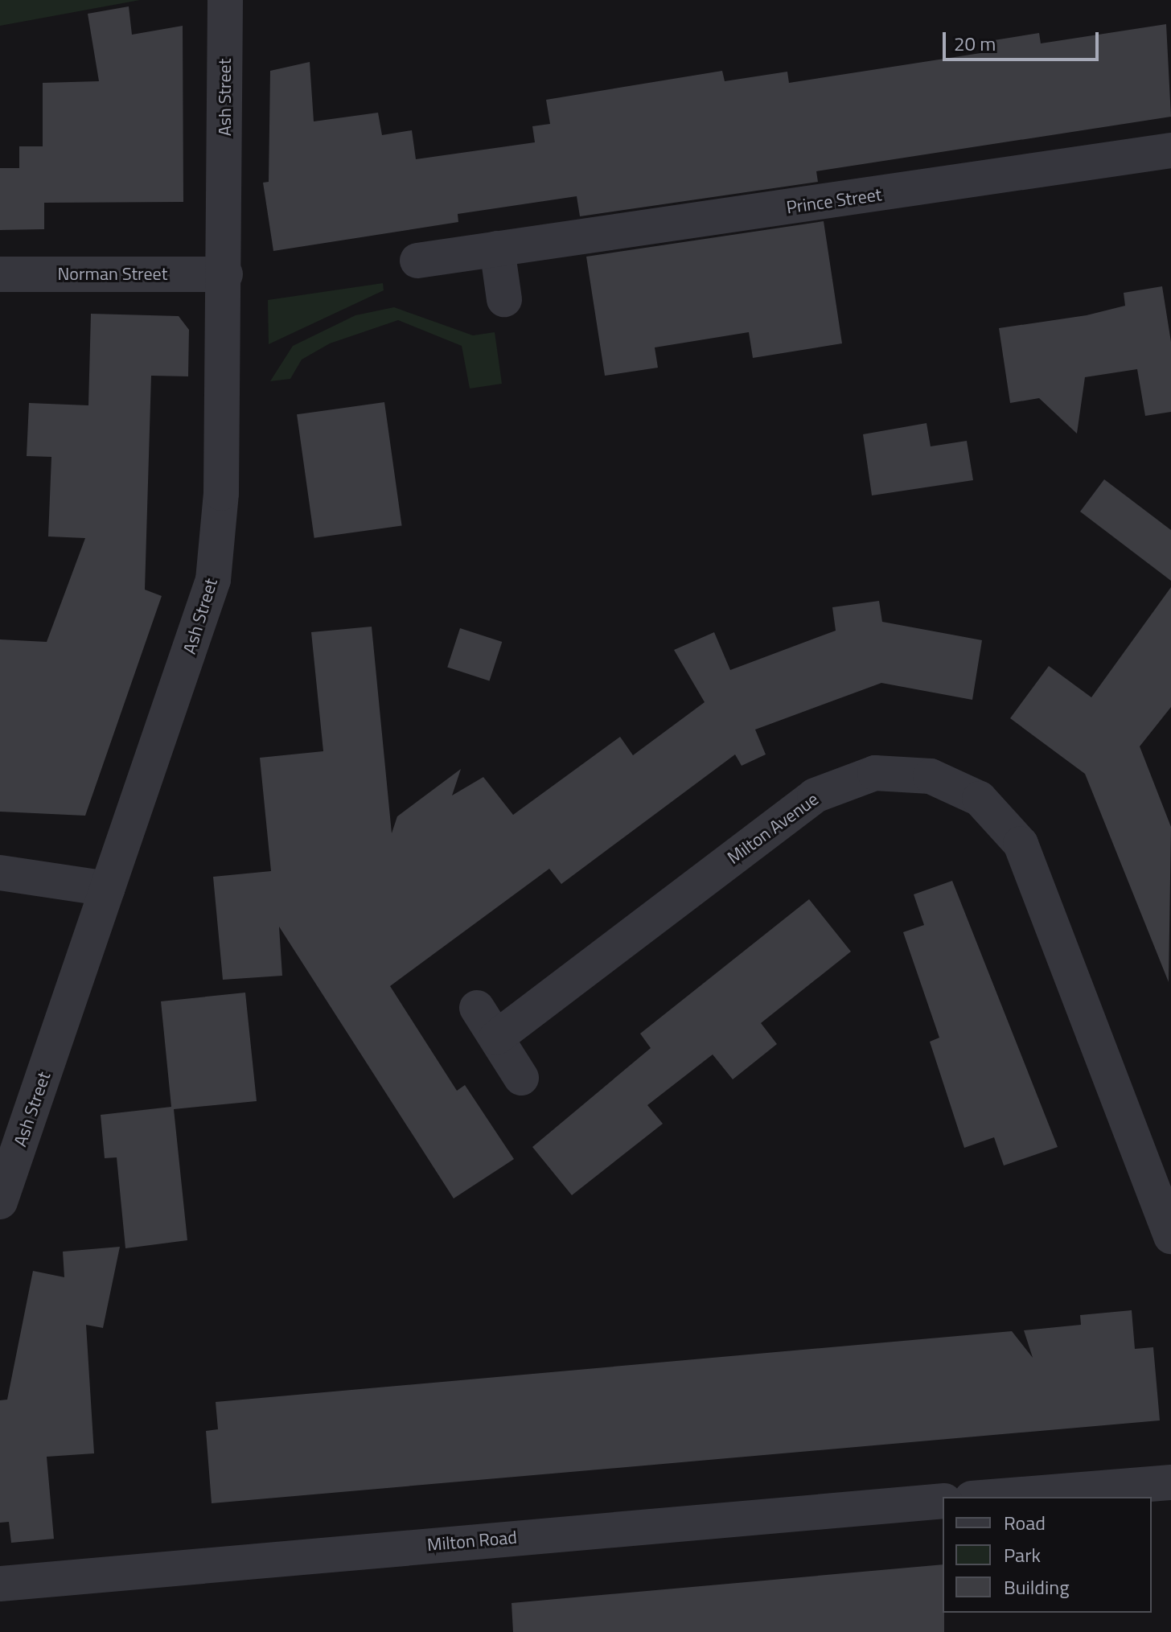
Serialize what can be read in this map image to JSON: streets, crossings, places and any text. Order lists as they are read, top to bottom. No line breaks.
{"streets":{"street":["Ash Street","Prince Street","Norman Street","Milton Avenue","Milton Road"]},"crossings":[["Ash Street","Norman Street"]],"legend":["Road","Park","Building"],"scale_bar":"20 m"}
